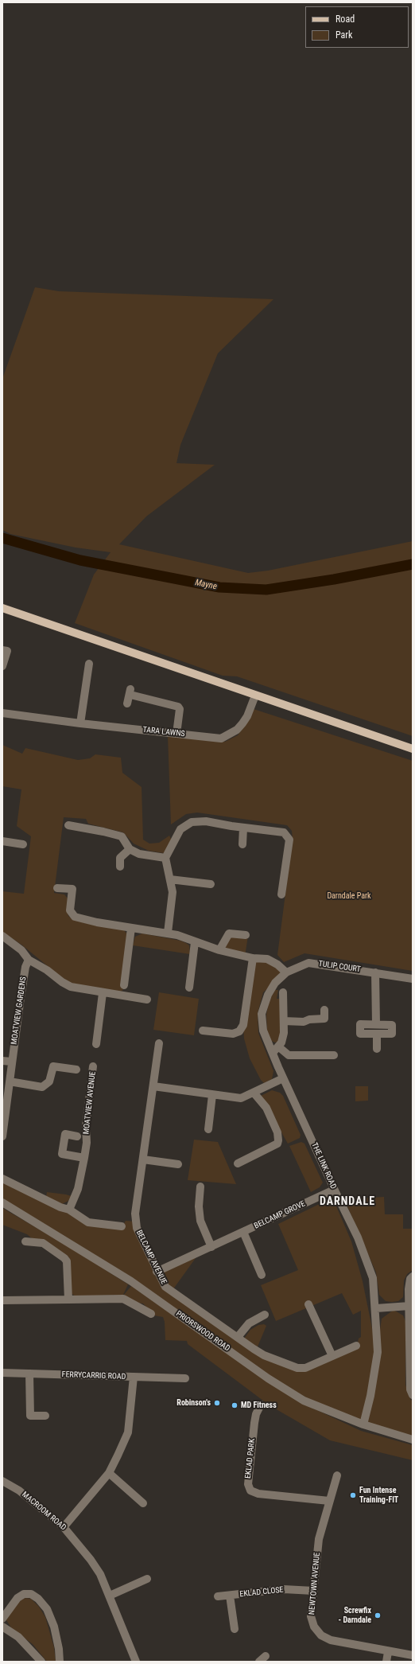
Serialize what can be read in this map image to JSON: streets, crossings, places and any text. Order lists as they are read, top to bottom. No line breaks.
{"streets":{"street":["TARA LAWNS","TULIP COURT","MOATVIEW GARDENS","MOATVIEW AVENUE","THE LINK ROAD","BELCAMP GROVE","BELCAMP AVENUE","PRIORSWOOD ROAD","FERRYCARRIG ROAD","EKLAD PARK","MACROOM ROAD","NEWTOWN AVENUE","EKLAD CLOSE"]},"crossings":[["TULIP COURT","THE LINK ROAD"],["THE LINK ROAD","BELCAMP GROVE"],["THE LINK ROAD","PRIORSWOOD ROAD"],["BELCAMP GROVE","BELCAMP AVENUE"],["EKLAD PARK","NEWTOWN AVENUE"],["NEWTOWN AVENUE","EKLAD CLOSE"]],"districts":["DARNDALE"],"water":["Mayne"],"parks":["Darndale Park"],"places":["Robinson's","MD Fitness","Fun Intense Training-FIT","Screwfix - Darndale"],"legend":["Road","Park"]}
